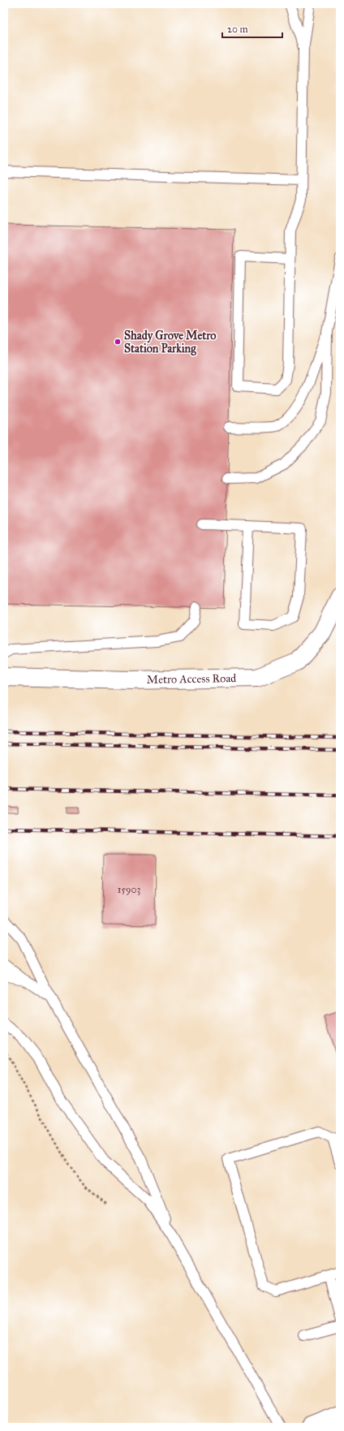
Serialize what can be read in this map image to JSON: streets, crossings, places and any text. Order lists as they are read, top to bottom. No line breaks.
{"streets":{"main road":["Metro Access Road"]},"places":["Shady Grove Metro Station Parking"],"house_numbers":["15903"],"scale_bar":"20 m"}
